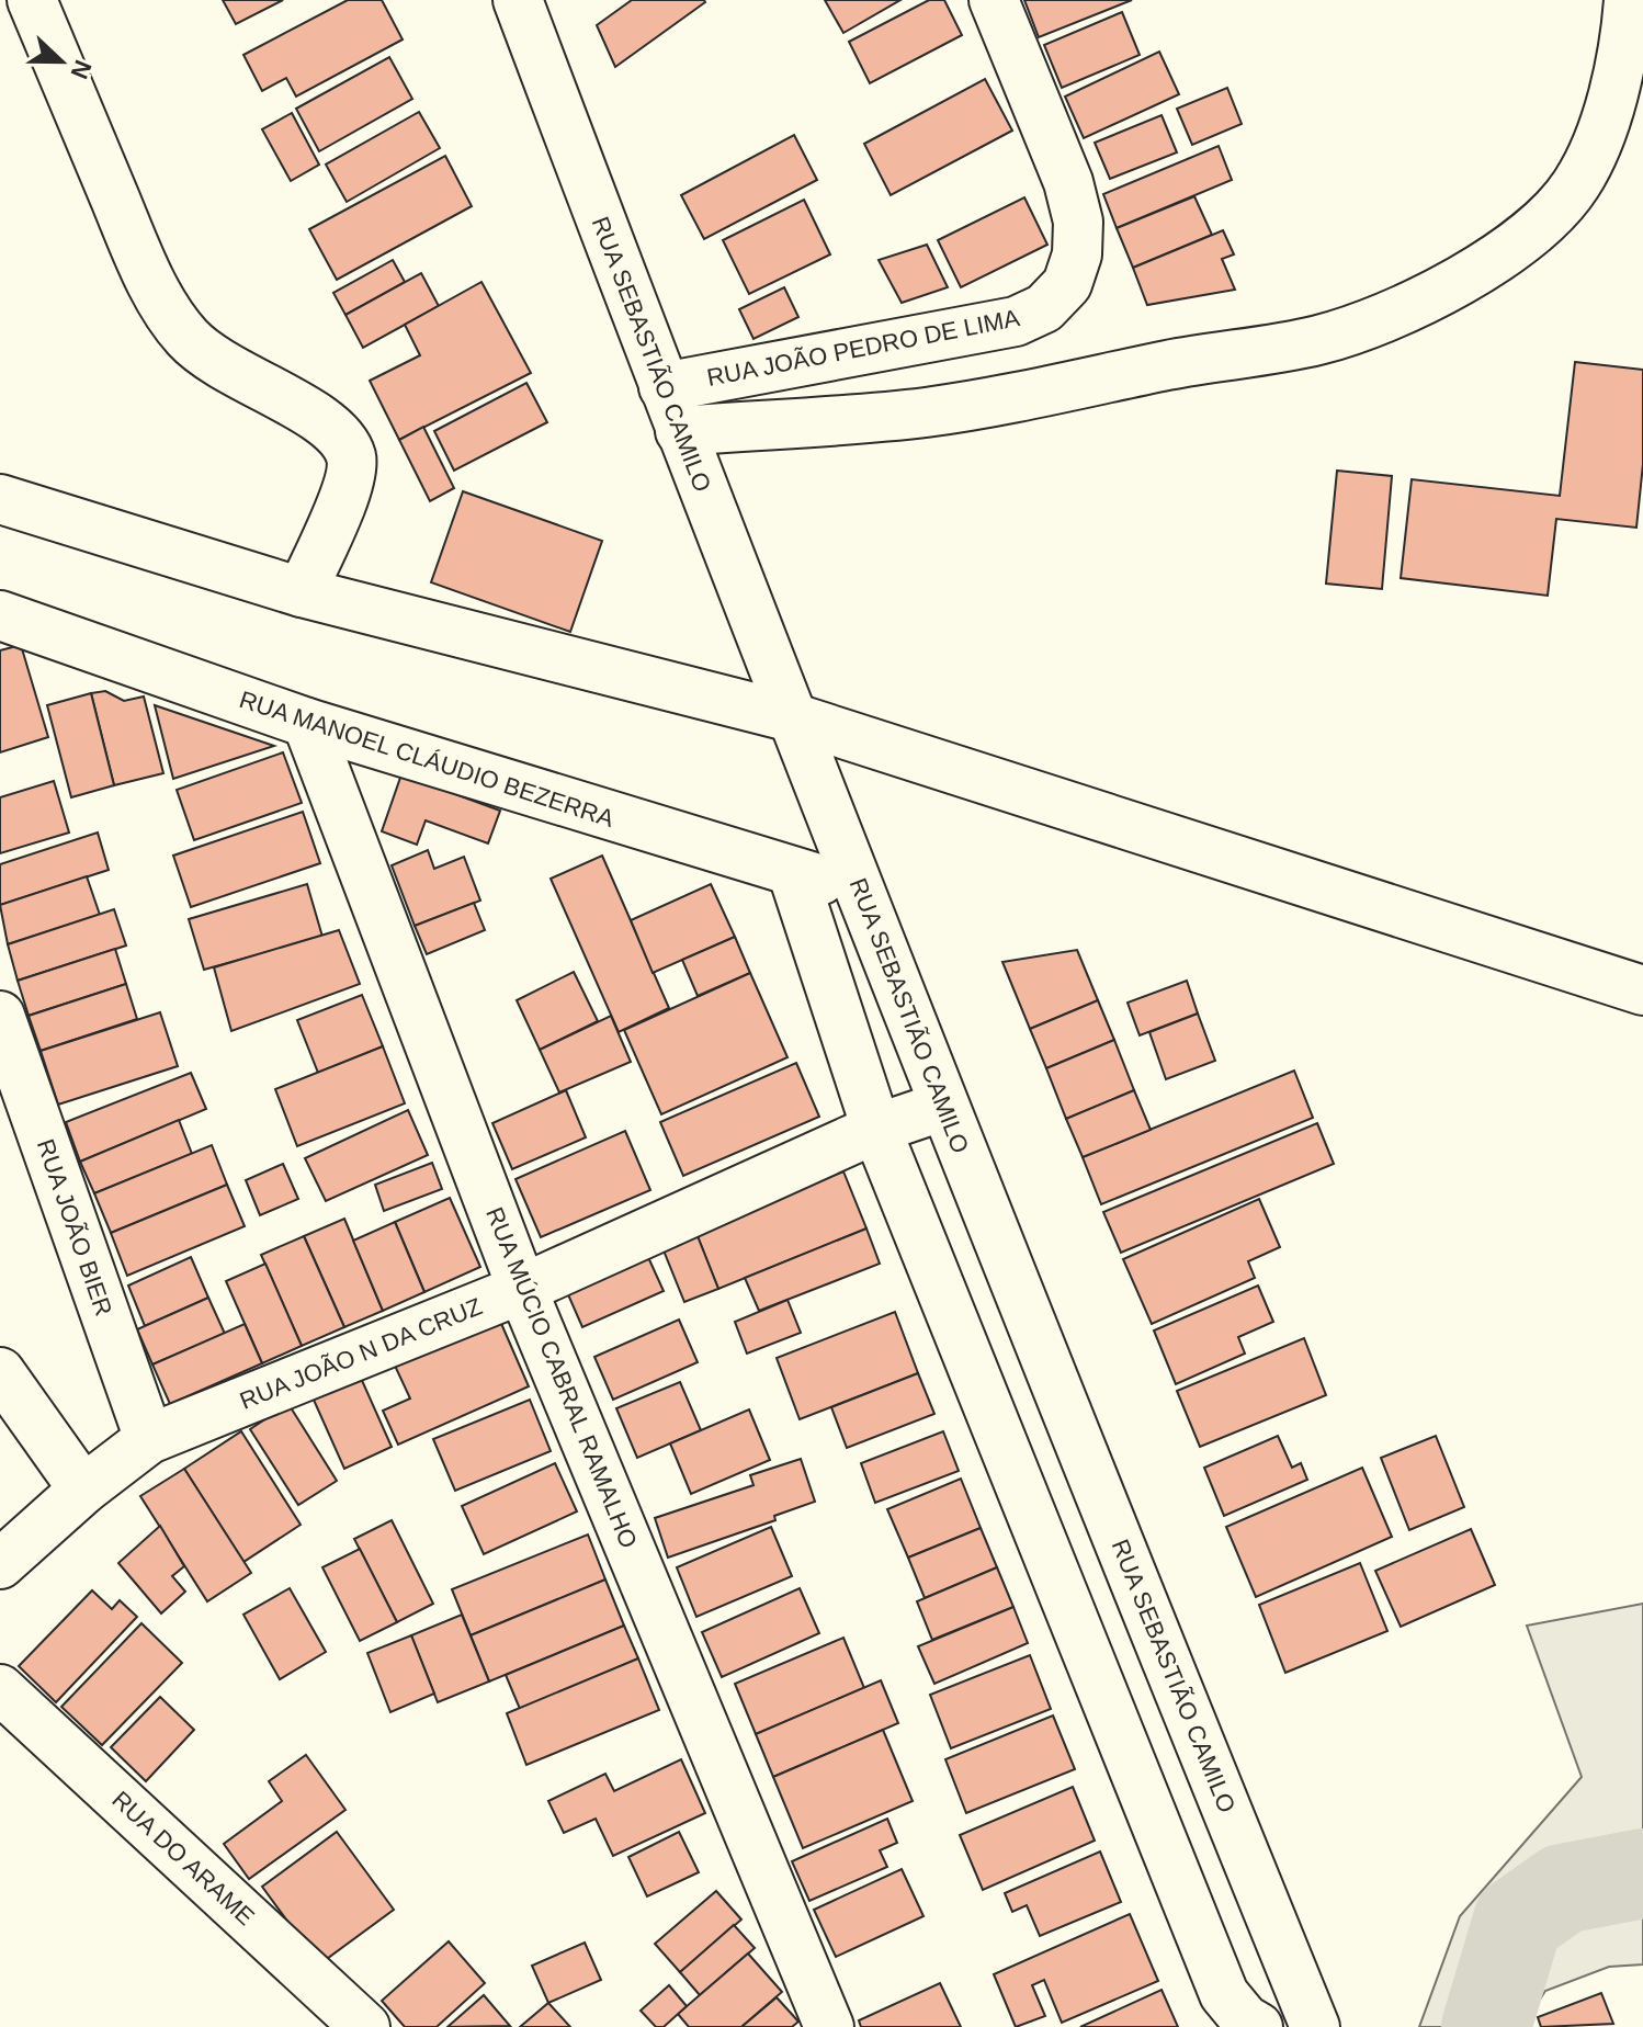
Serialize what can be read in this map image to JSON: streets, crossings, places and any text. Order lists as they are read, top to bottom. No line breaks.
{"streets":{"street":["RUA JOÃO PEDRO DE LIMA","RUA SEBASTIÃO CAMILO","RUA MANOEL CLÁUDIO BEZERRA","RUA JOÃO BIER","RUA JOÃO N DA CRUZ","RUA MÚCIO CABRAL RAMALHO","RUA DO ARAME"]},"crossings":[["RUA JOÃO PEDRO DE LIMA","RUA SEBASTIÃO CAMILO"],["RUA SEBASTIÃO CAMILO","RUA MANOEL CLÁUDIO BEZERRA"],["RUA SEBASTIÃO CAMILO","RUA JOÃO N DA CRUZ"],["RUA MANOEL CLÁUDIO BEZERRA","RUA MÚCIO CABRAL RAMALHO"],["RUA JOÃO BIER","RUA JOÃO N DA CRUZ"],["RUA JOÃO N DA CRUZ","RUA MÚCIO CABRAL RAMALHO"]],"north":"right"}
